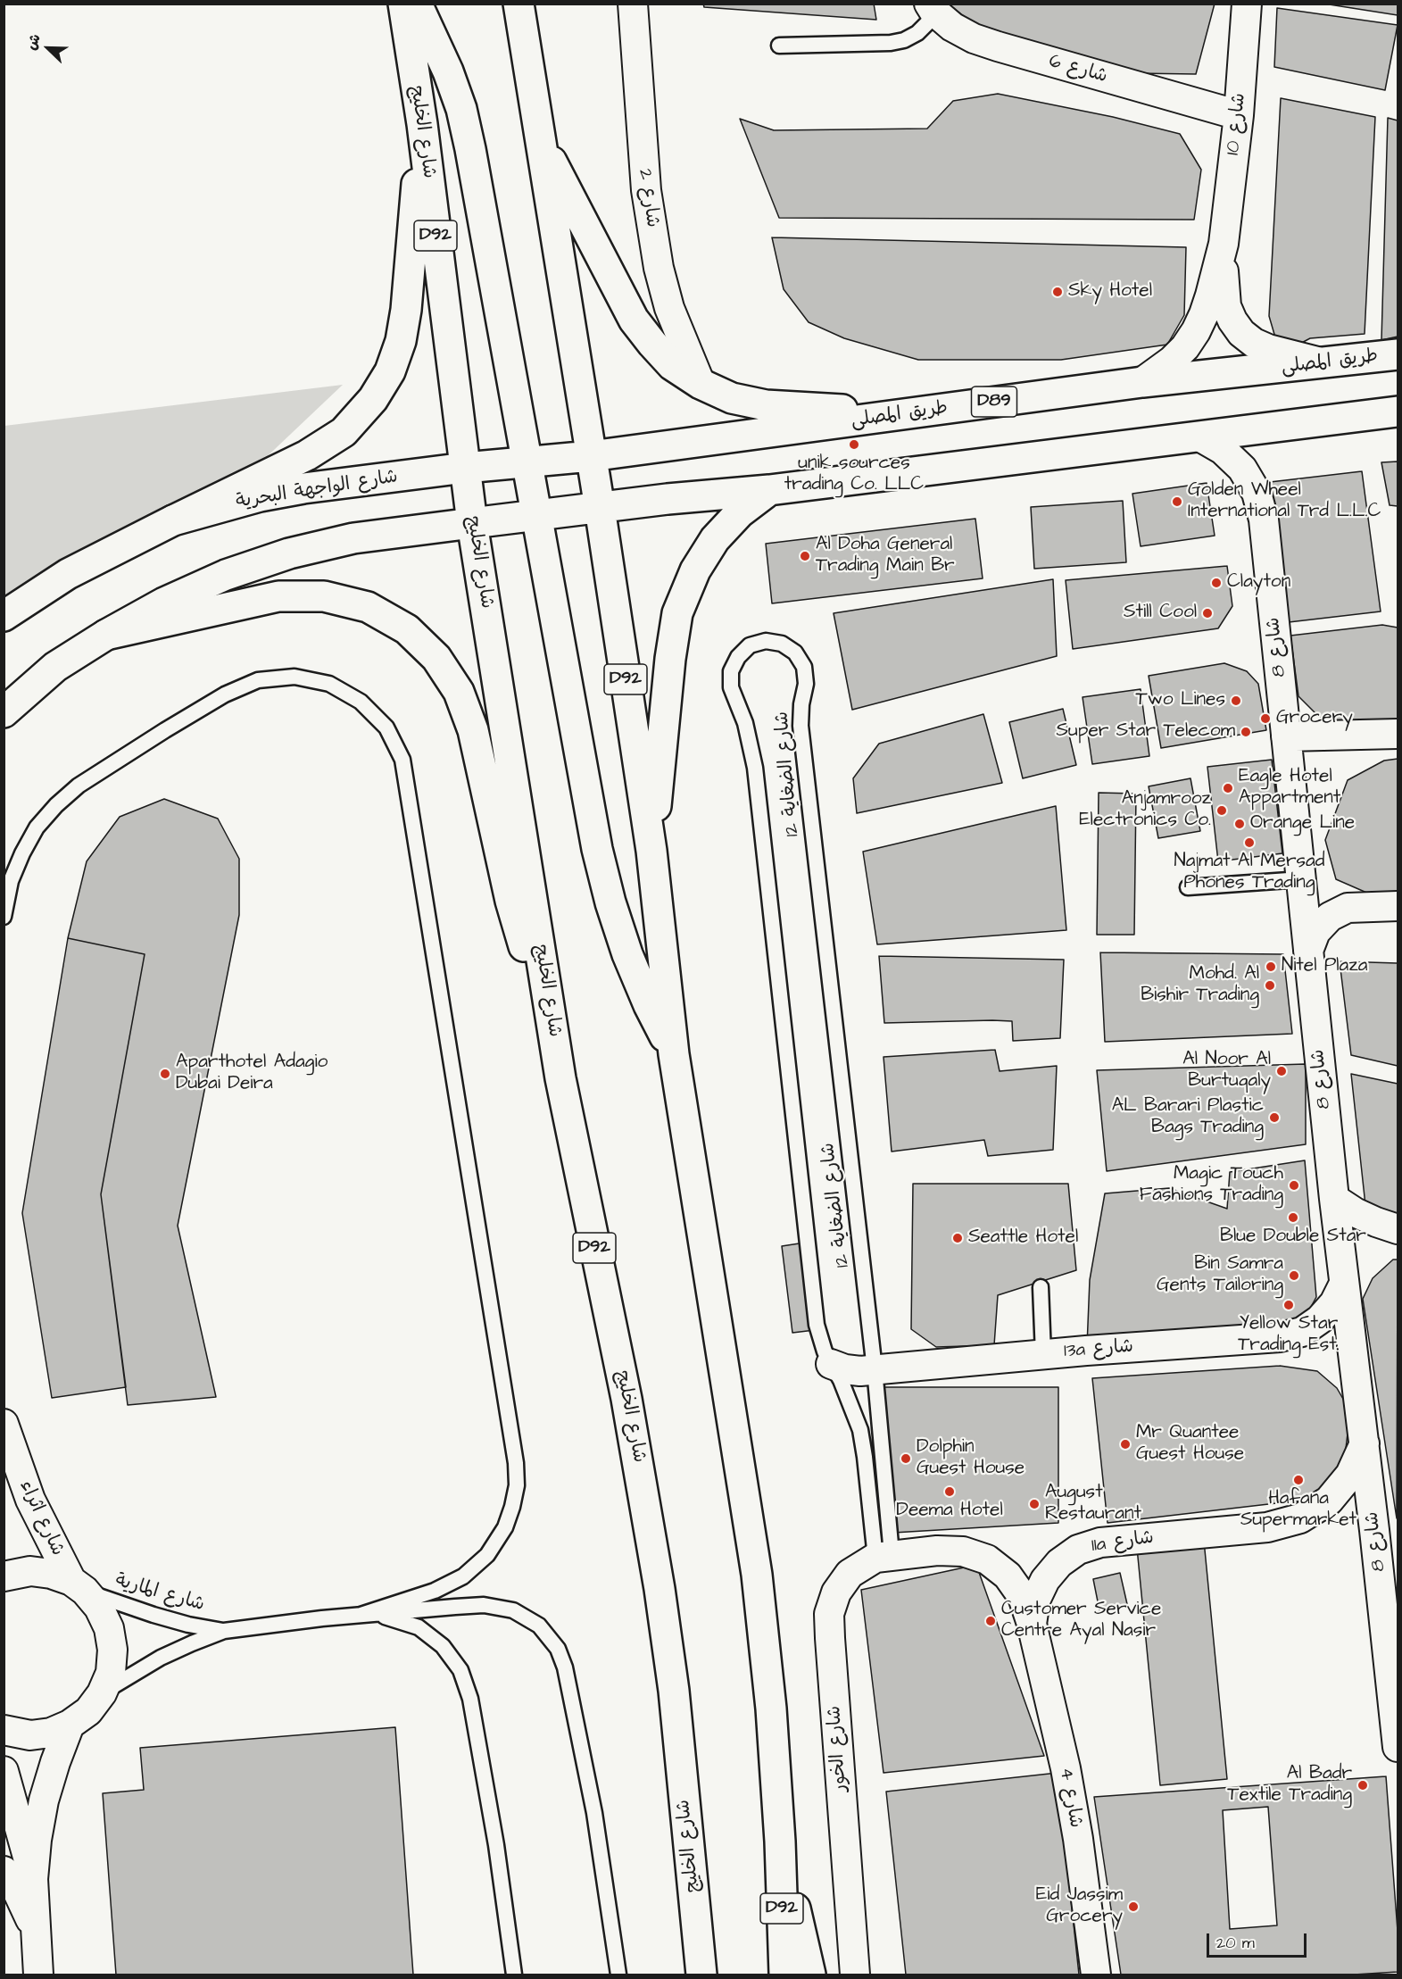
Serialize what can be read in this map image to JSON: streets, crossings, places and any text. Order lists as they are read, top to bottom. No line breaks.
{"streets":{"main road":["شارع الخليج","D92","طريق المصلى","D89","شارع الواجهة البحرية"],"street":["شارع 6","شارع 10","شارع 2","شارع 8","13a شارع","شارع اثراء","11a شارع","شارع الخور","شارع 4"],"lane":["12 شارع الضغاية","شارع المارية"]},"crossings":[["شارع 6","شارع 10"],["شارع 10","طريق المصلى"],["شارع الخليج","طريق المصلى"],["شارع الخليج","شارع الواجهة البحرية"],["D92","طريق المصلى"],["طريق المصلى","شارع الواجهة البحرية"],["شارع 8","13a شارع"],["شارع 8","11a شارع"],["12 شارع الضغاية","13a شارع"],["12 شارع الضغاية","شارع الخور"],["شارع اثراء","شارع المارية"],["11a شارع","شارع 4"]],"places":["Sky Hotel","unik sources trading Co. LLC","Golden Wheel International Trd L.L.C","Al Doha General Trading Main Br","Clayton","Still Cool","Two Lines","Grocery","Super Star Telecom","Eagle Hotel Appartment","Anjamrooz Electronics Co.","Orange Line","Najmat Al Mersad Phones Trading","Nitel Plaza","Mohd. Al Bishir Trading","Al Noor Al Burtuqaly","Aparthotel Adagio Dubai Deira","AL Barari Plastic Bags Trading","Magic Touch Fashions Trading","Blue Double Star","Seattle Hotel","Bin Samra Gents Tailoring","Yellow Star Trading Est.","Mr Quantee Guest House","Dolphin Guest House","Hafana Supermarket","Deema Hotel","August Restaurant","Customer Service Centre Ayal Nasir","Al Badr Textile Trading","Eid Jassim Grocery"],"scale_bar":"20 m","north":"top left"}
